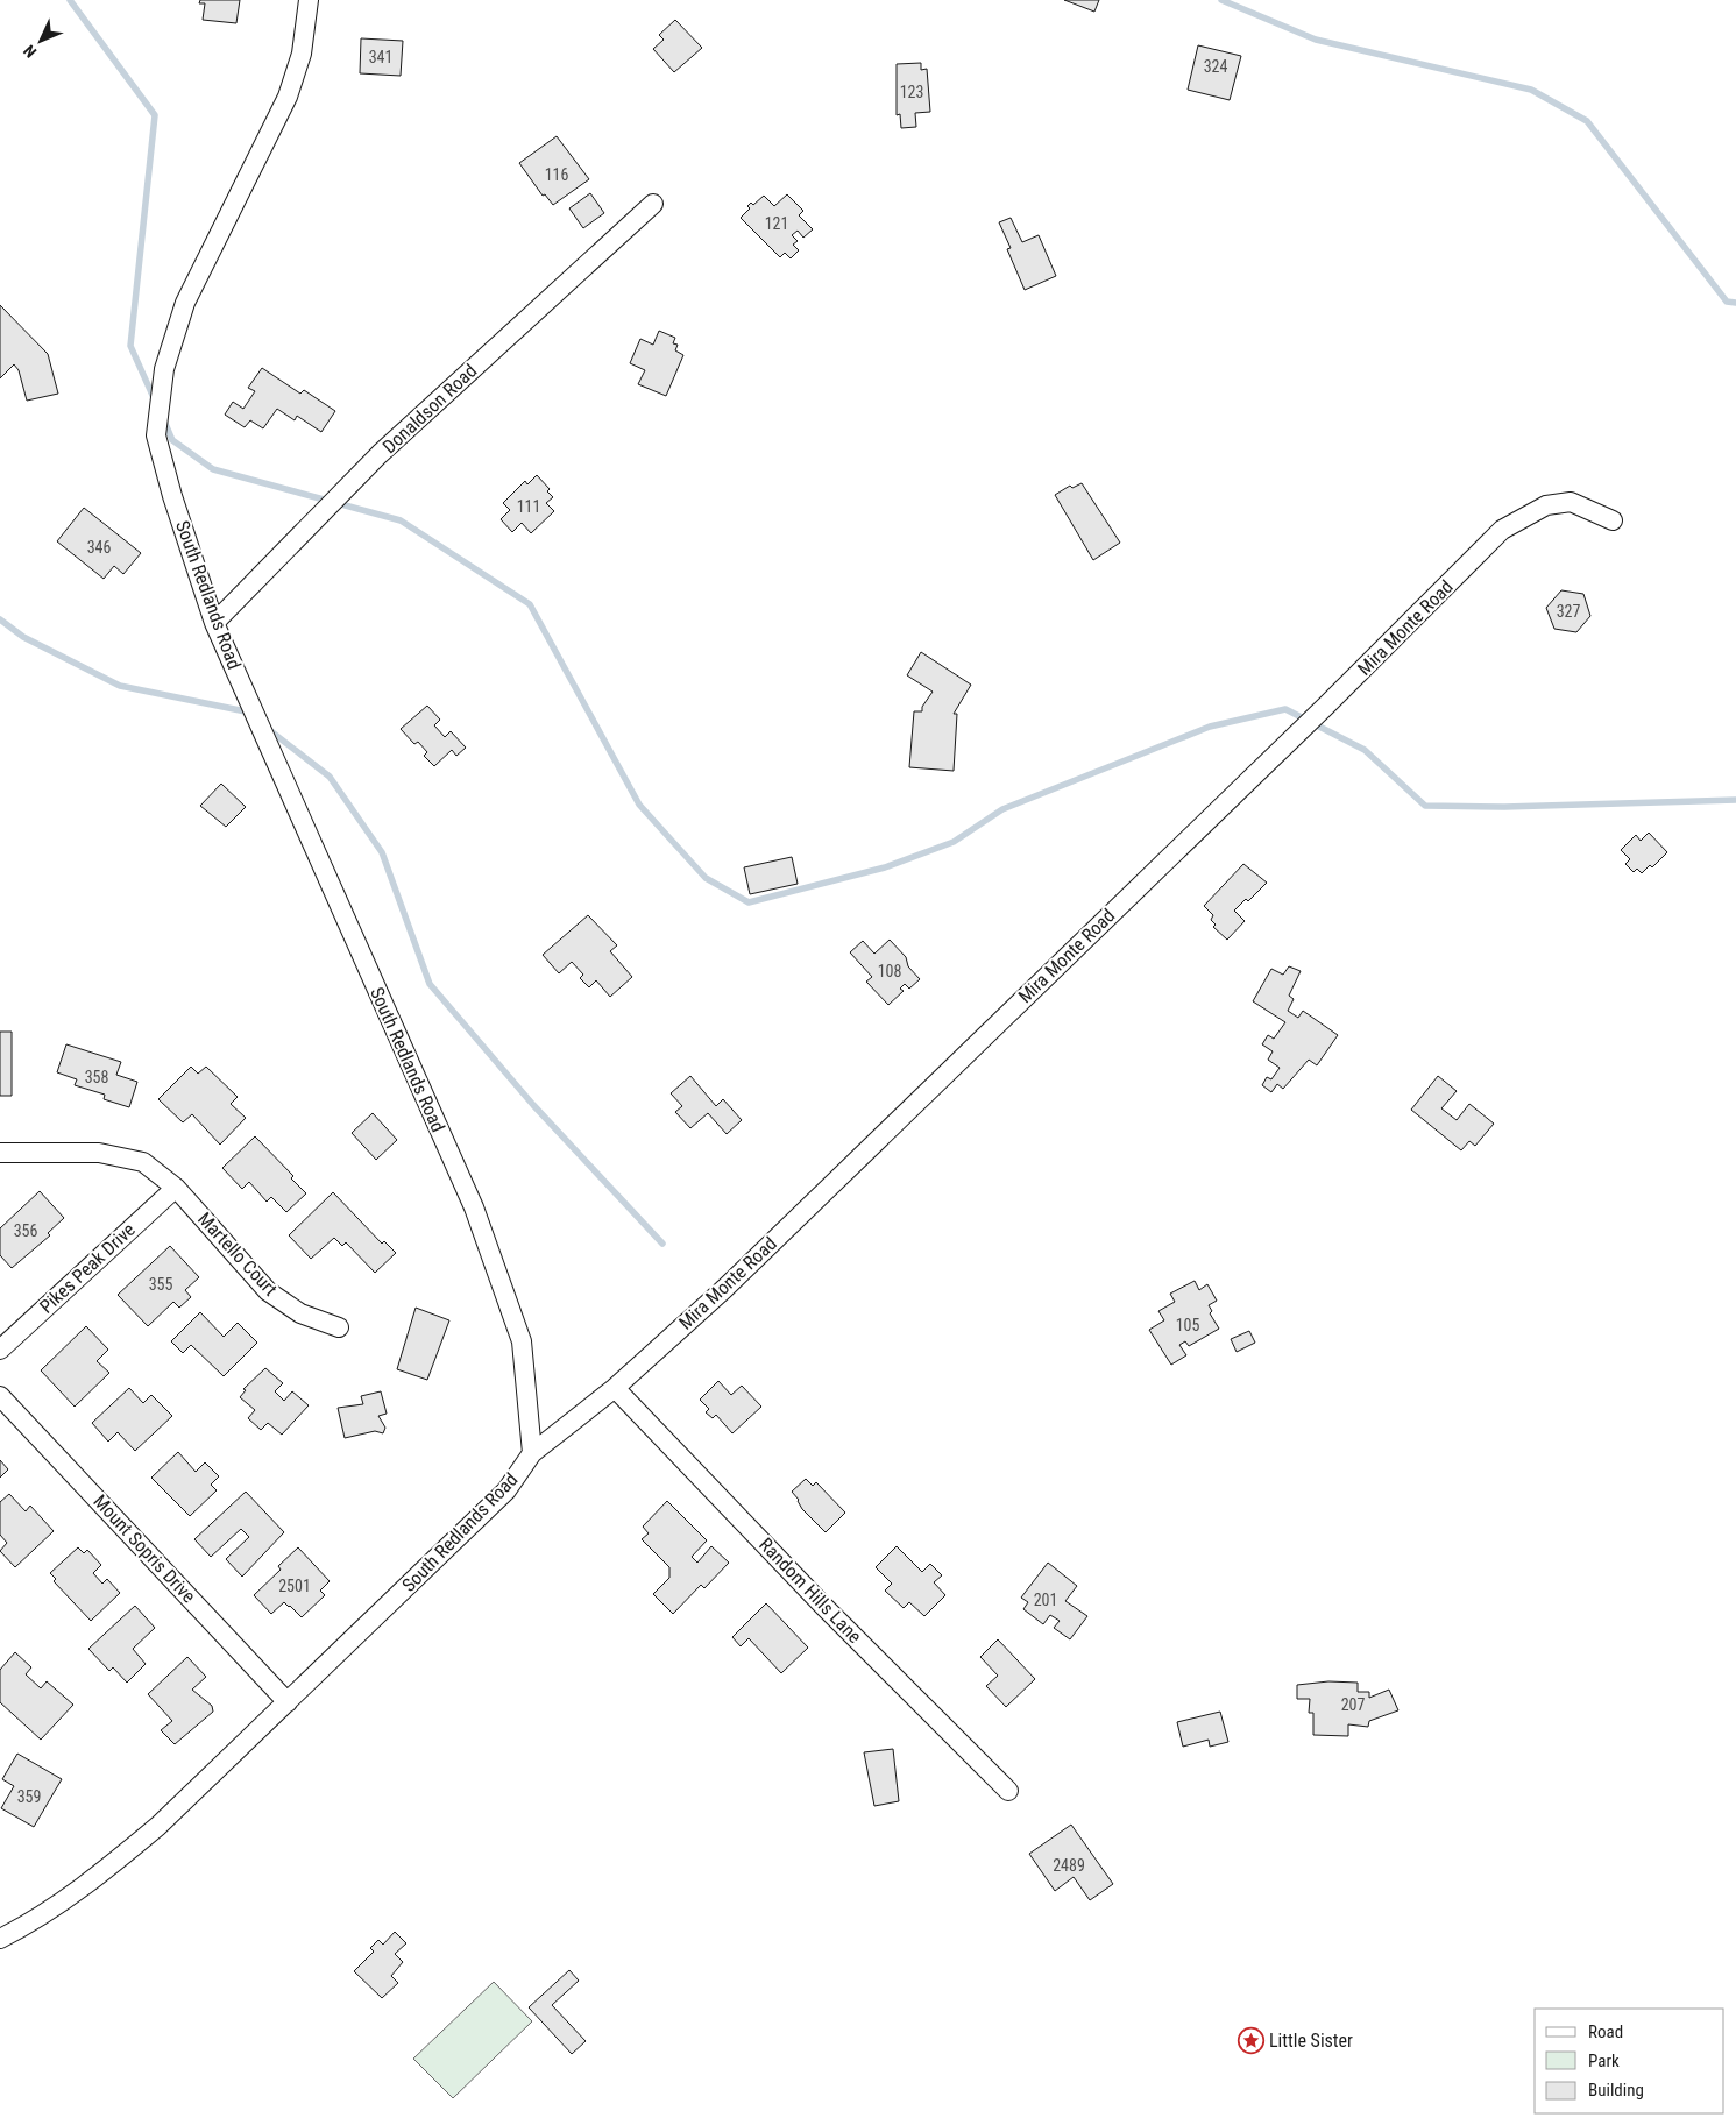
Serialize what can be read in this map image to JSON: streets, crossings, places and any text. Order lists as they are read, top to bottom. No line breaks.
{"streets":{"street":["Donaldson Road","South Redlands Road","Mira Monte Road","Martello Court","Pikes Peak Drive","Mount Sopris Drive","Random Hills Lane"]},"crossings":[["Donaldson Road","South Redlands Road"],["South Redlands Road","Mira Monte Road"],["South Redlands Road","Mount Sopris Drive"],["Mira Monte Road","Random Hills Lane"],["Martello Court","Pikes Peak Drive"]],"places":{"place":["Little Sister"]},"house_numbers":["341","324","123","116","121","111","346","327","108","358","356","355","105","2501","201","207","359","2489"],"legend":["Road","Park","Building"],"north":"bottom left"}
